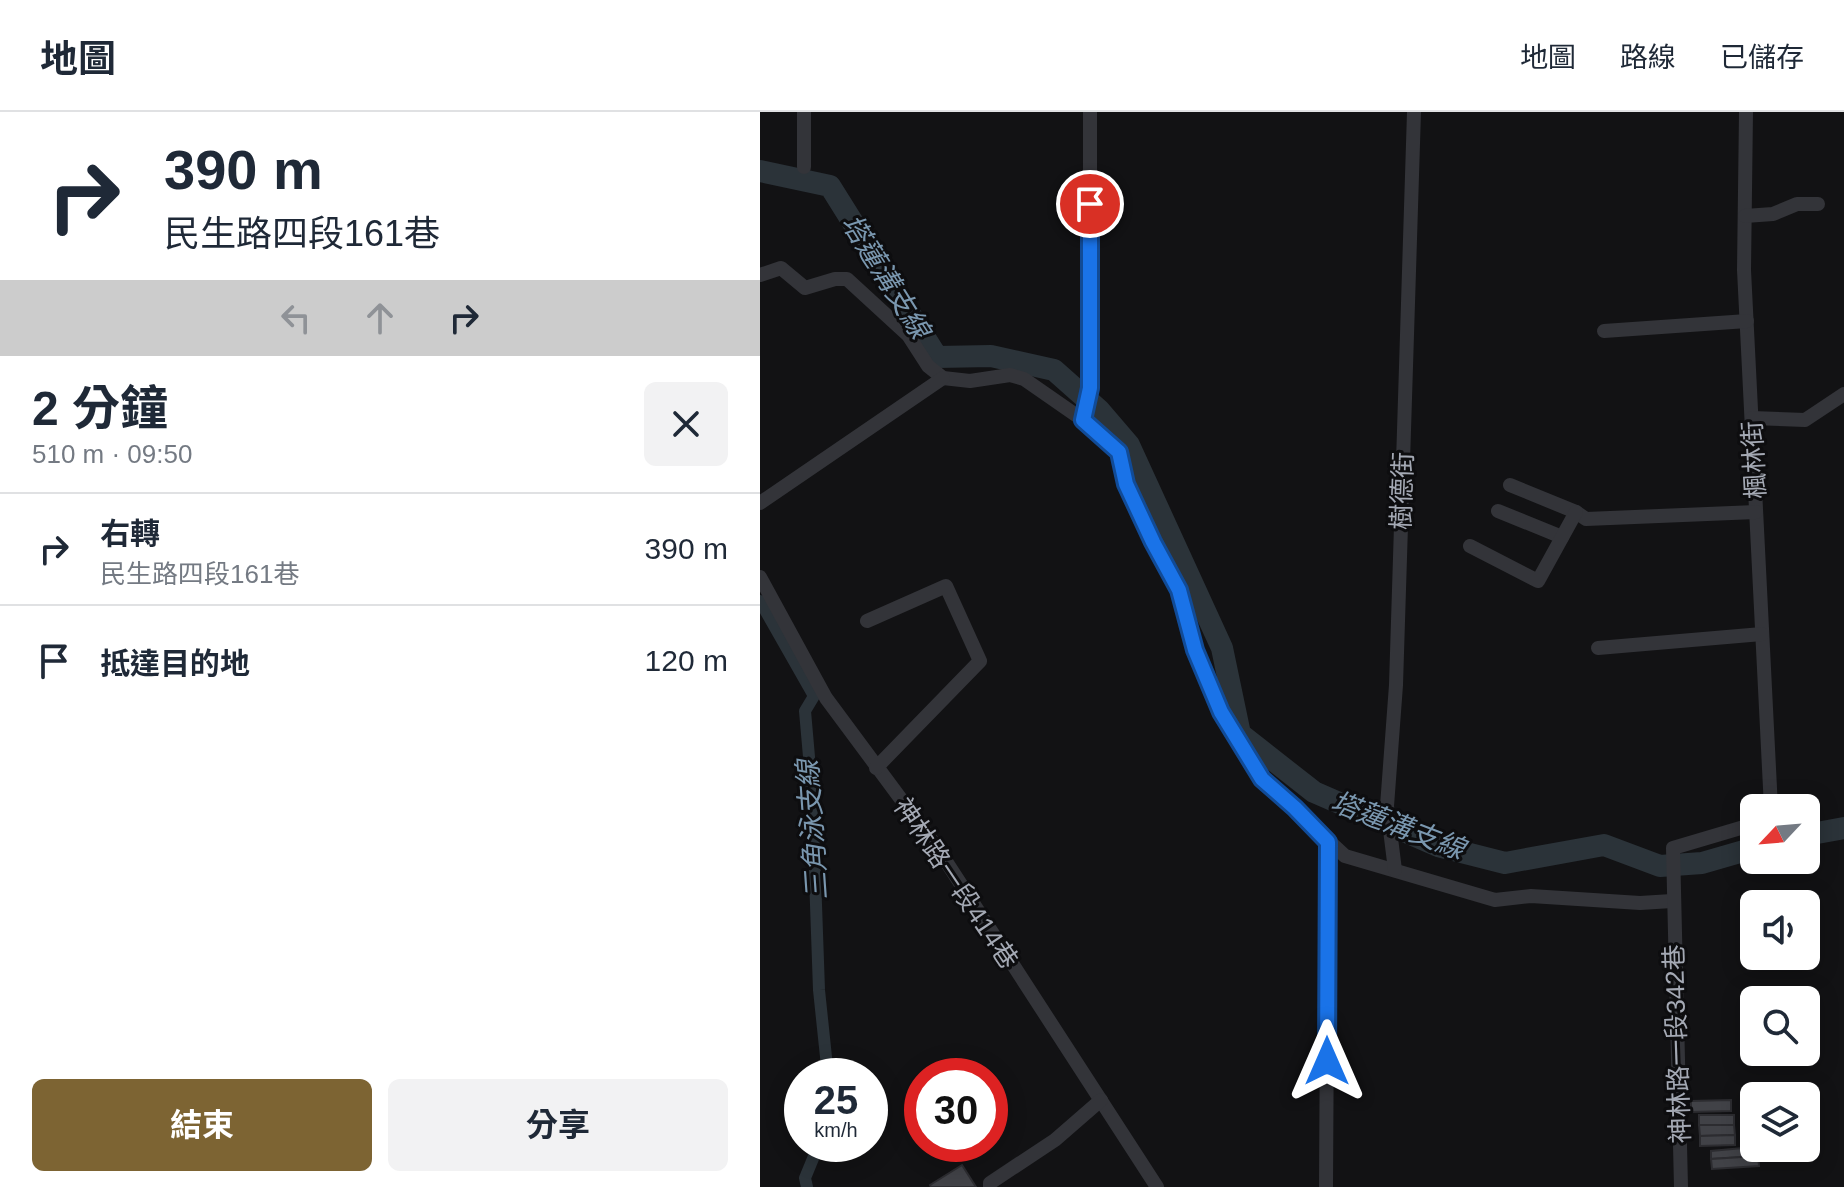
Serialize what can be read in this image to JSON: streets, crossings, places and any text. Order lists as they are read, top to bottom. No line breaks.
{"streets":{"street":["楓林街","樹德街","神林路一段414巷","神林路一段342巷"]},"water":["塔蓮溝支線","三角泳支線"],"north":"bottom left","page":{"header":"地圖","nav":["地圖","路線","已儲存"],"turn":["390 m","民生路四段161巷"],"heading":["2 分鐘","510 m · 09:50"],"list":[{"name":"右轉","note":"民生路四段161巷","value":"390 m"},{"name":"抵達目的地","value":"120 m"}],"speed":"25 km/h","limit":"30","buttons":["結束","分享"]}}
